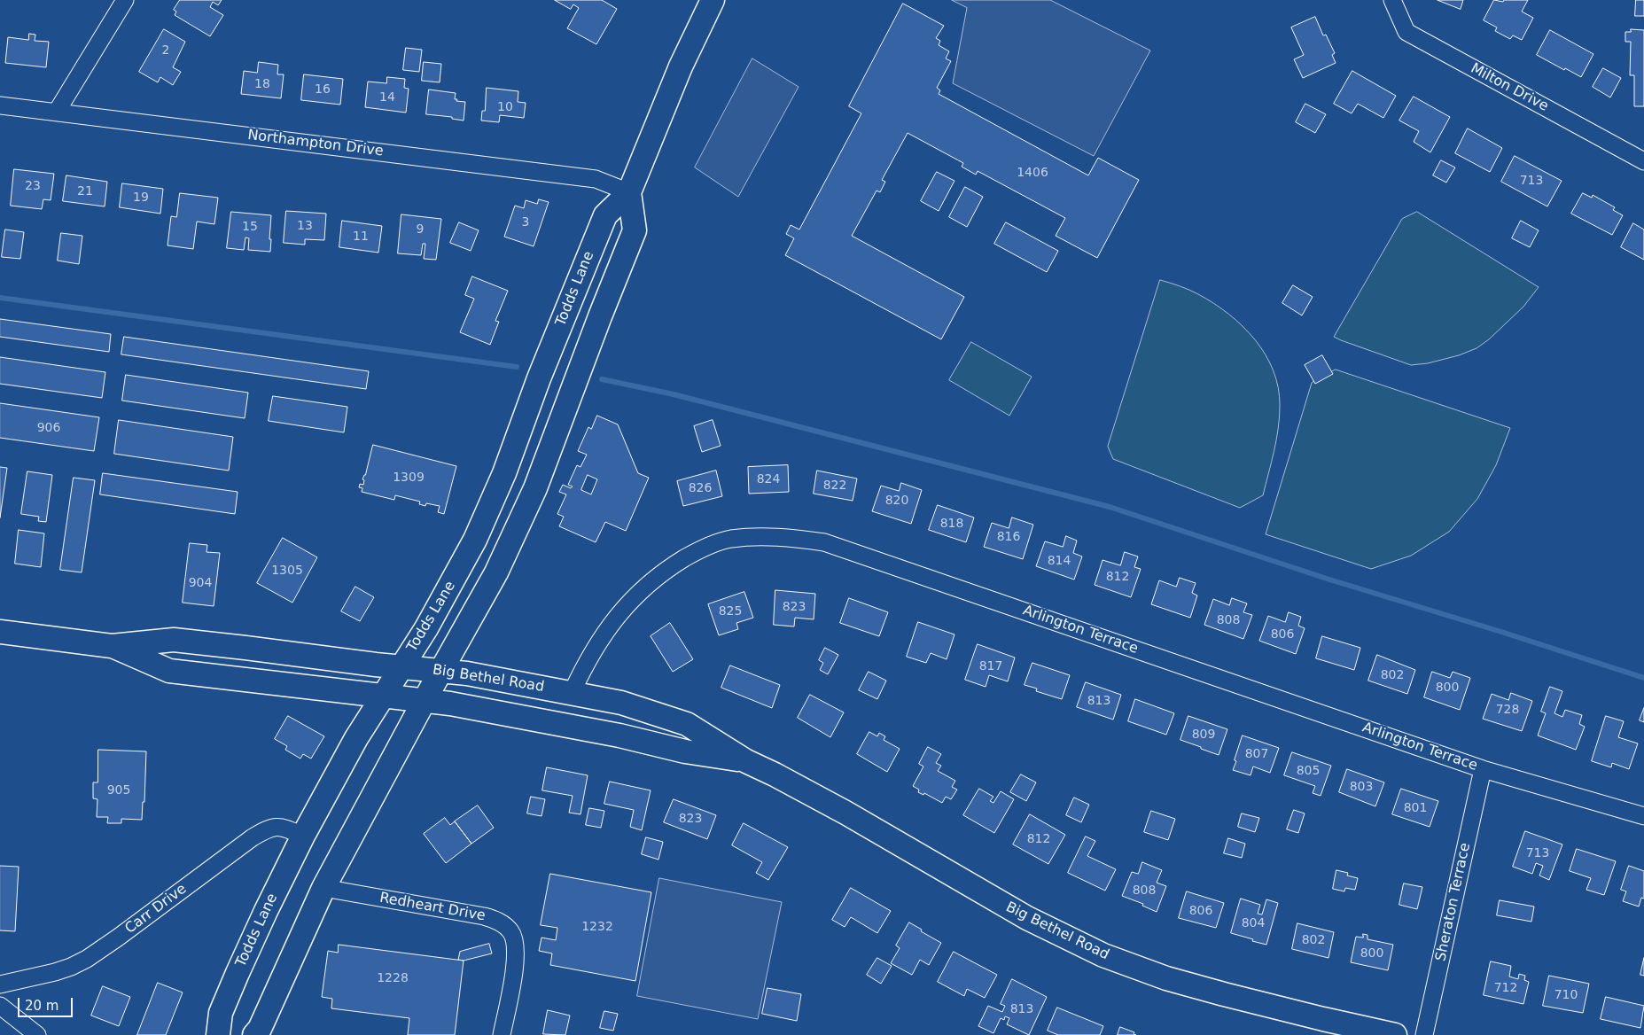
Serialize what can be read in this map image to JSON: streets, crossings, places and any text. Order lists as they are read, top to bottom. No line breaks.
{"streets":{"main road":["Todds Lane","Big Bethel Road"],"street":["Milton Drive","Northampton Drive","Arlington Terrace","Sheraton Terrace","Redheart Drive","Carr Drive"]},"crossings":[["Northampton Drive","Todds Lane"],["Todds Lane","Big Bethel Road"],["Todds Lane","Carr Drive"],["Arlington Terrace","Big Bethel Road"],["Arlington Terrace","Sheraton Terrace"]],"house_numbers":["2","18","16","14","10","1406","713","23","21","19","3","13","15","9","11","906","1309","824","822","826","820","818","816","814","1305","812","904","823","825","808","806","817","802","800","813","728","809","807","805","803","905","801","823","812","713","808","806","804","1232","802","800","1228","712","710","813"],"scale_bar":"20 m"}
